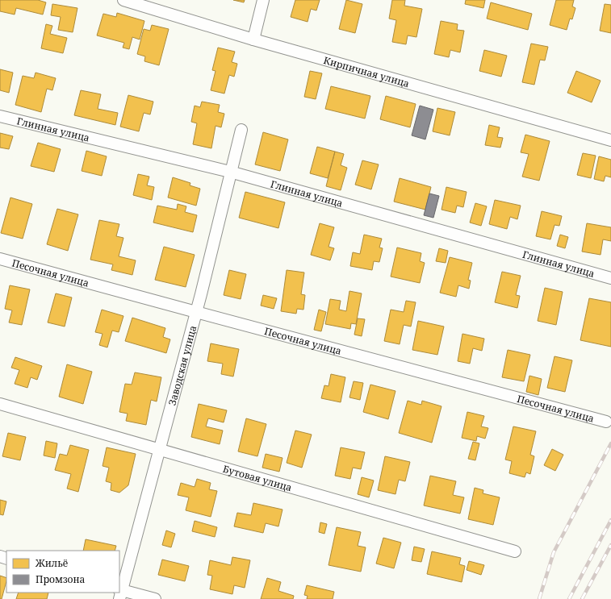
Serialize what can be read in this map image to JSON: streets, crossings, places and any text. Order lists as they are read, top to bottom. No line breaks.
{"streets":{"street":["Кирпичная улица","Глинная улица","Песочная улица","Заводская улица","Бутовая улица"]},"crossings":[["Глинная улица","Заводская улица"],["Песочная улица","Заводская улица"],["Заводская улица","Бутовая улица"]],"legend":["Жильё","Промзона"]}
